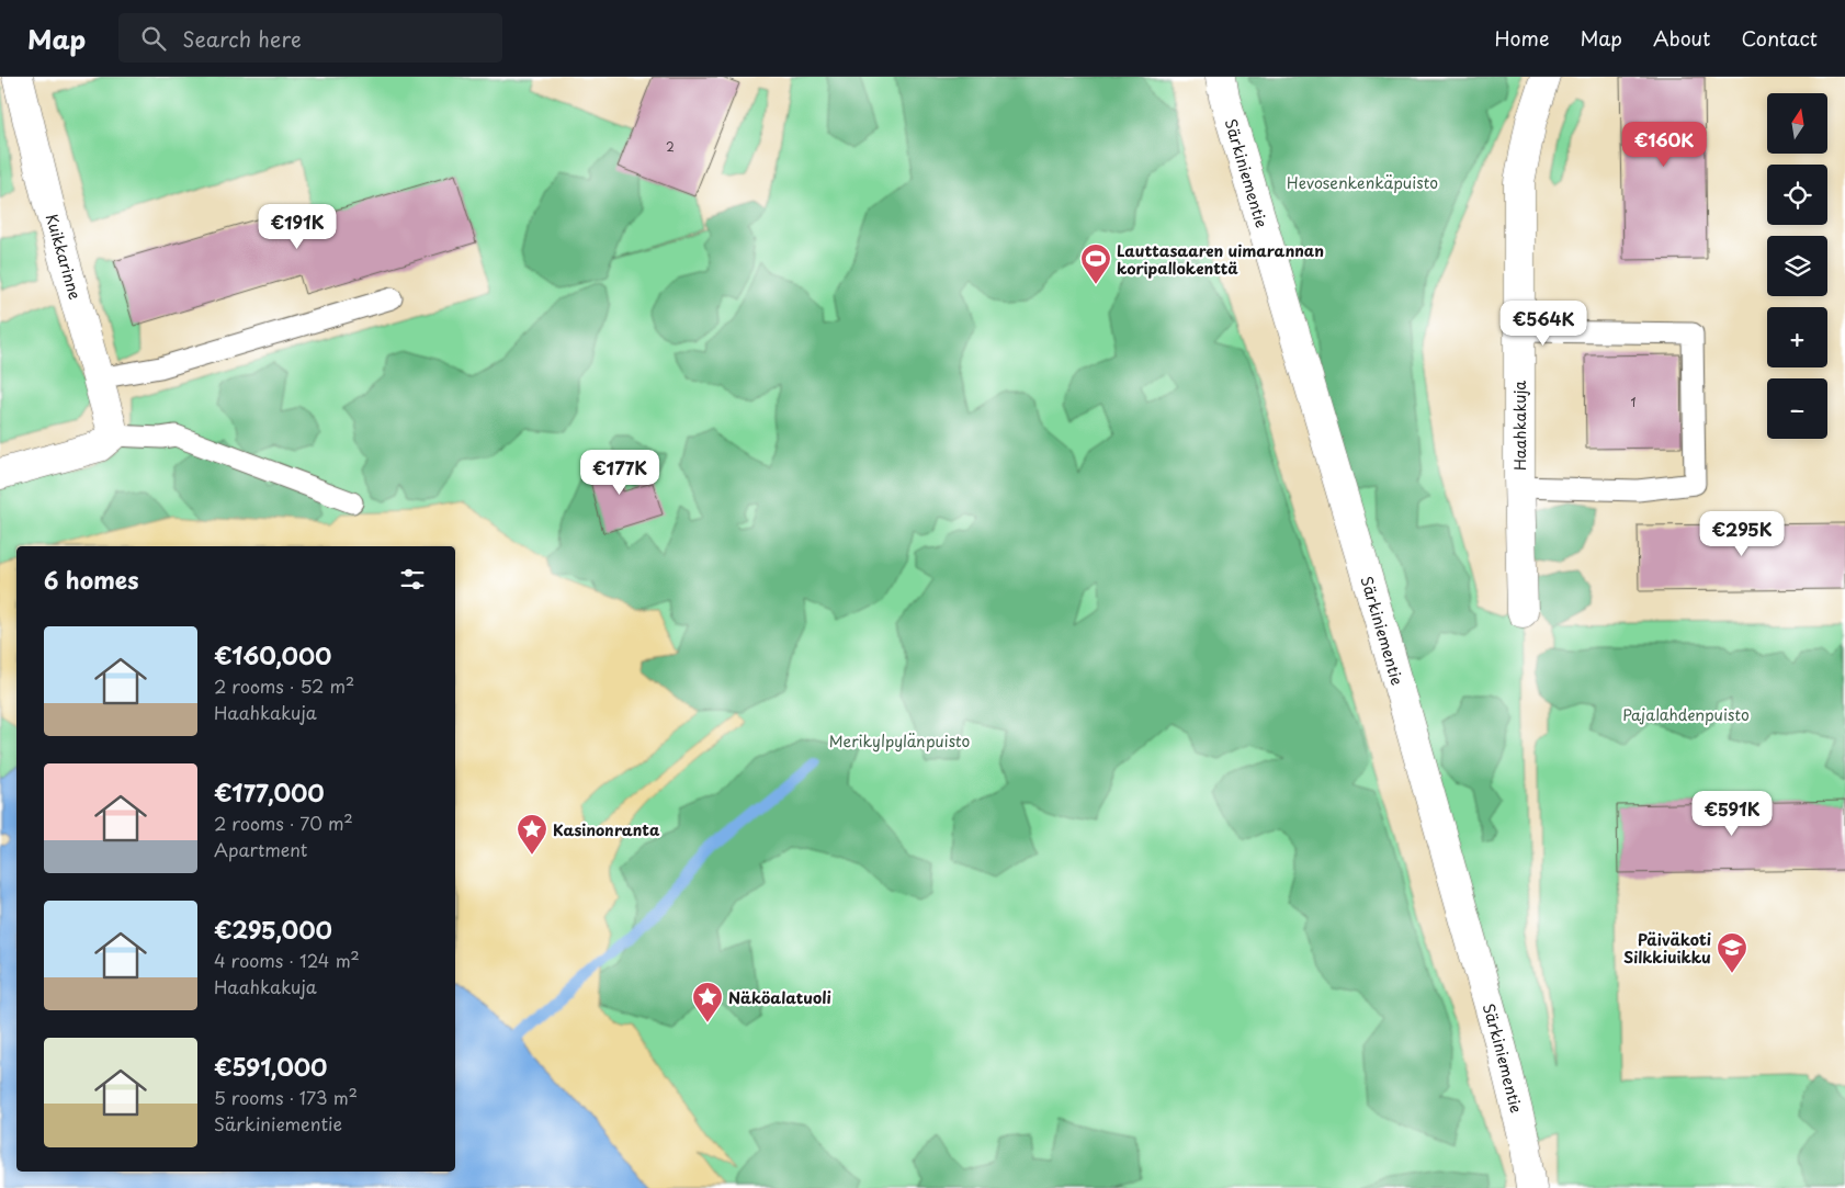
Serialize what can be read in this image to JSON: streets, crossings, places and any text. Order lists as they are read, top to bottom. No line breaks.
{"streets":{"street":["Särkiniementie","Kuikkarinne","Haahkakuja"]},"parks":["Hevosenkenkäpuisto","Pajalahdenpuisto","Merikylpylänpuisto"],"places":{"sports":["Lauttasaaren uimarannan koripallokenttä"],"place":["Kasinonranta","Näköalatuoli"],"school or university":["Päiväkoti Silkkiuikku"]},"house_numbers":["2","1"],"north":"top","page":{"header":"Map","search":"Search here","nav":["Home","Map","About","Contact"],"map_buttons":["+","−"],"price":["€160K","€191K","€564K","€177K","€295K","€591K"],"heading":"6 homes","list":[{"name":"€160,000","note":"2 rooms · 52 m² · Haahkakuja"},{"name":"€177,000","note":"2 rooms · 70 m² · Apartment"},{"name":"€295,000","note":"4 rooms · 124 m² · Haahkakuja"},{"name":"€591,000","note":"5 rooms · 173 m² · Särkiniementie"}]}}
